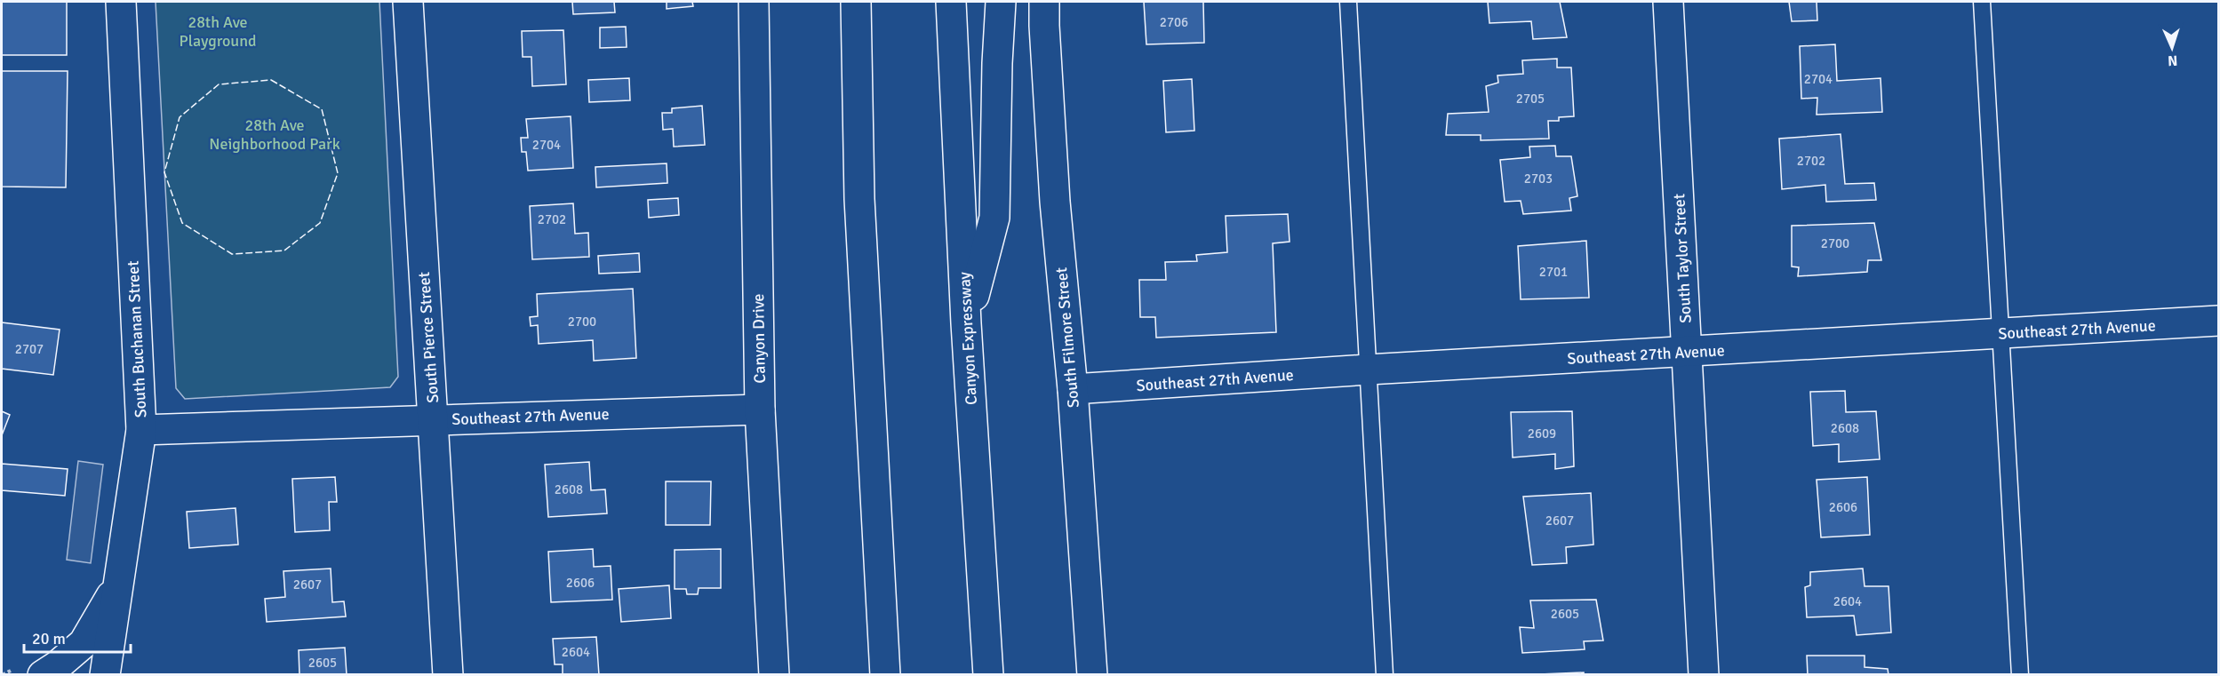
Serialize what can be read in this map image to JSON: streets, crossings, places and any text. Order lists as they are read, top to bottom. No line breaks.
{"streets":{"main road":["South Taylor Street","Southeast 27th Avenue","South Pierce Street","South Filmore Street","Canyon Drive","Canyon Expressway","South Buchanan Street"]},"crossings":[["South Taylor Street","Southeast 27th Avenue"],["Southeast 27th Avenue","South Pierce Street"],["Southeast 27th Avenue","South Filmore Street"],["Southeast 27th Avenue","Canyon Drive"],["Southeast 27th Avenue","South Buchanan Street"]],"parks":["28th Ave Playground","28th Ave Neighborhood Park"],"house_numbers":["2706","2704","2705","2704","2702","2703","2702","2700","2701","2700","2707","2608","2609","2608","2606","2607","2606","2607","2604","2605","2604","2605"],"scale_bar":"20 m","north":"bottom"}
